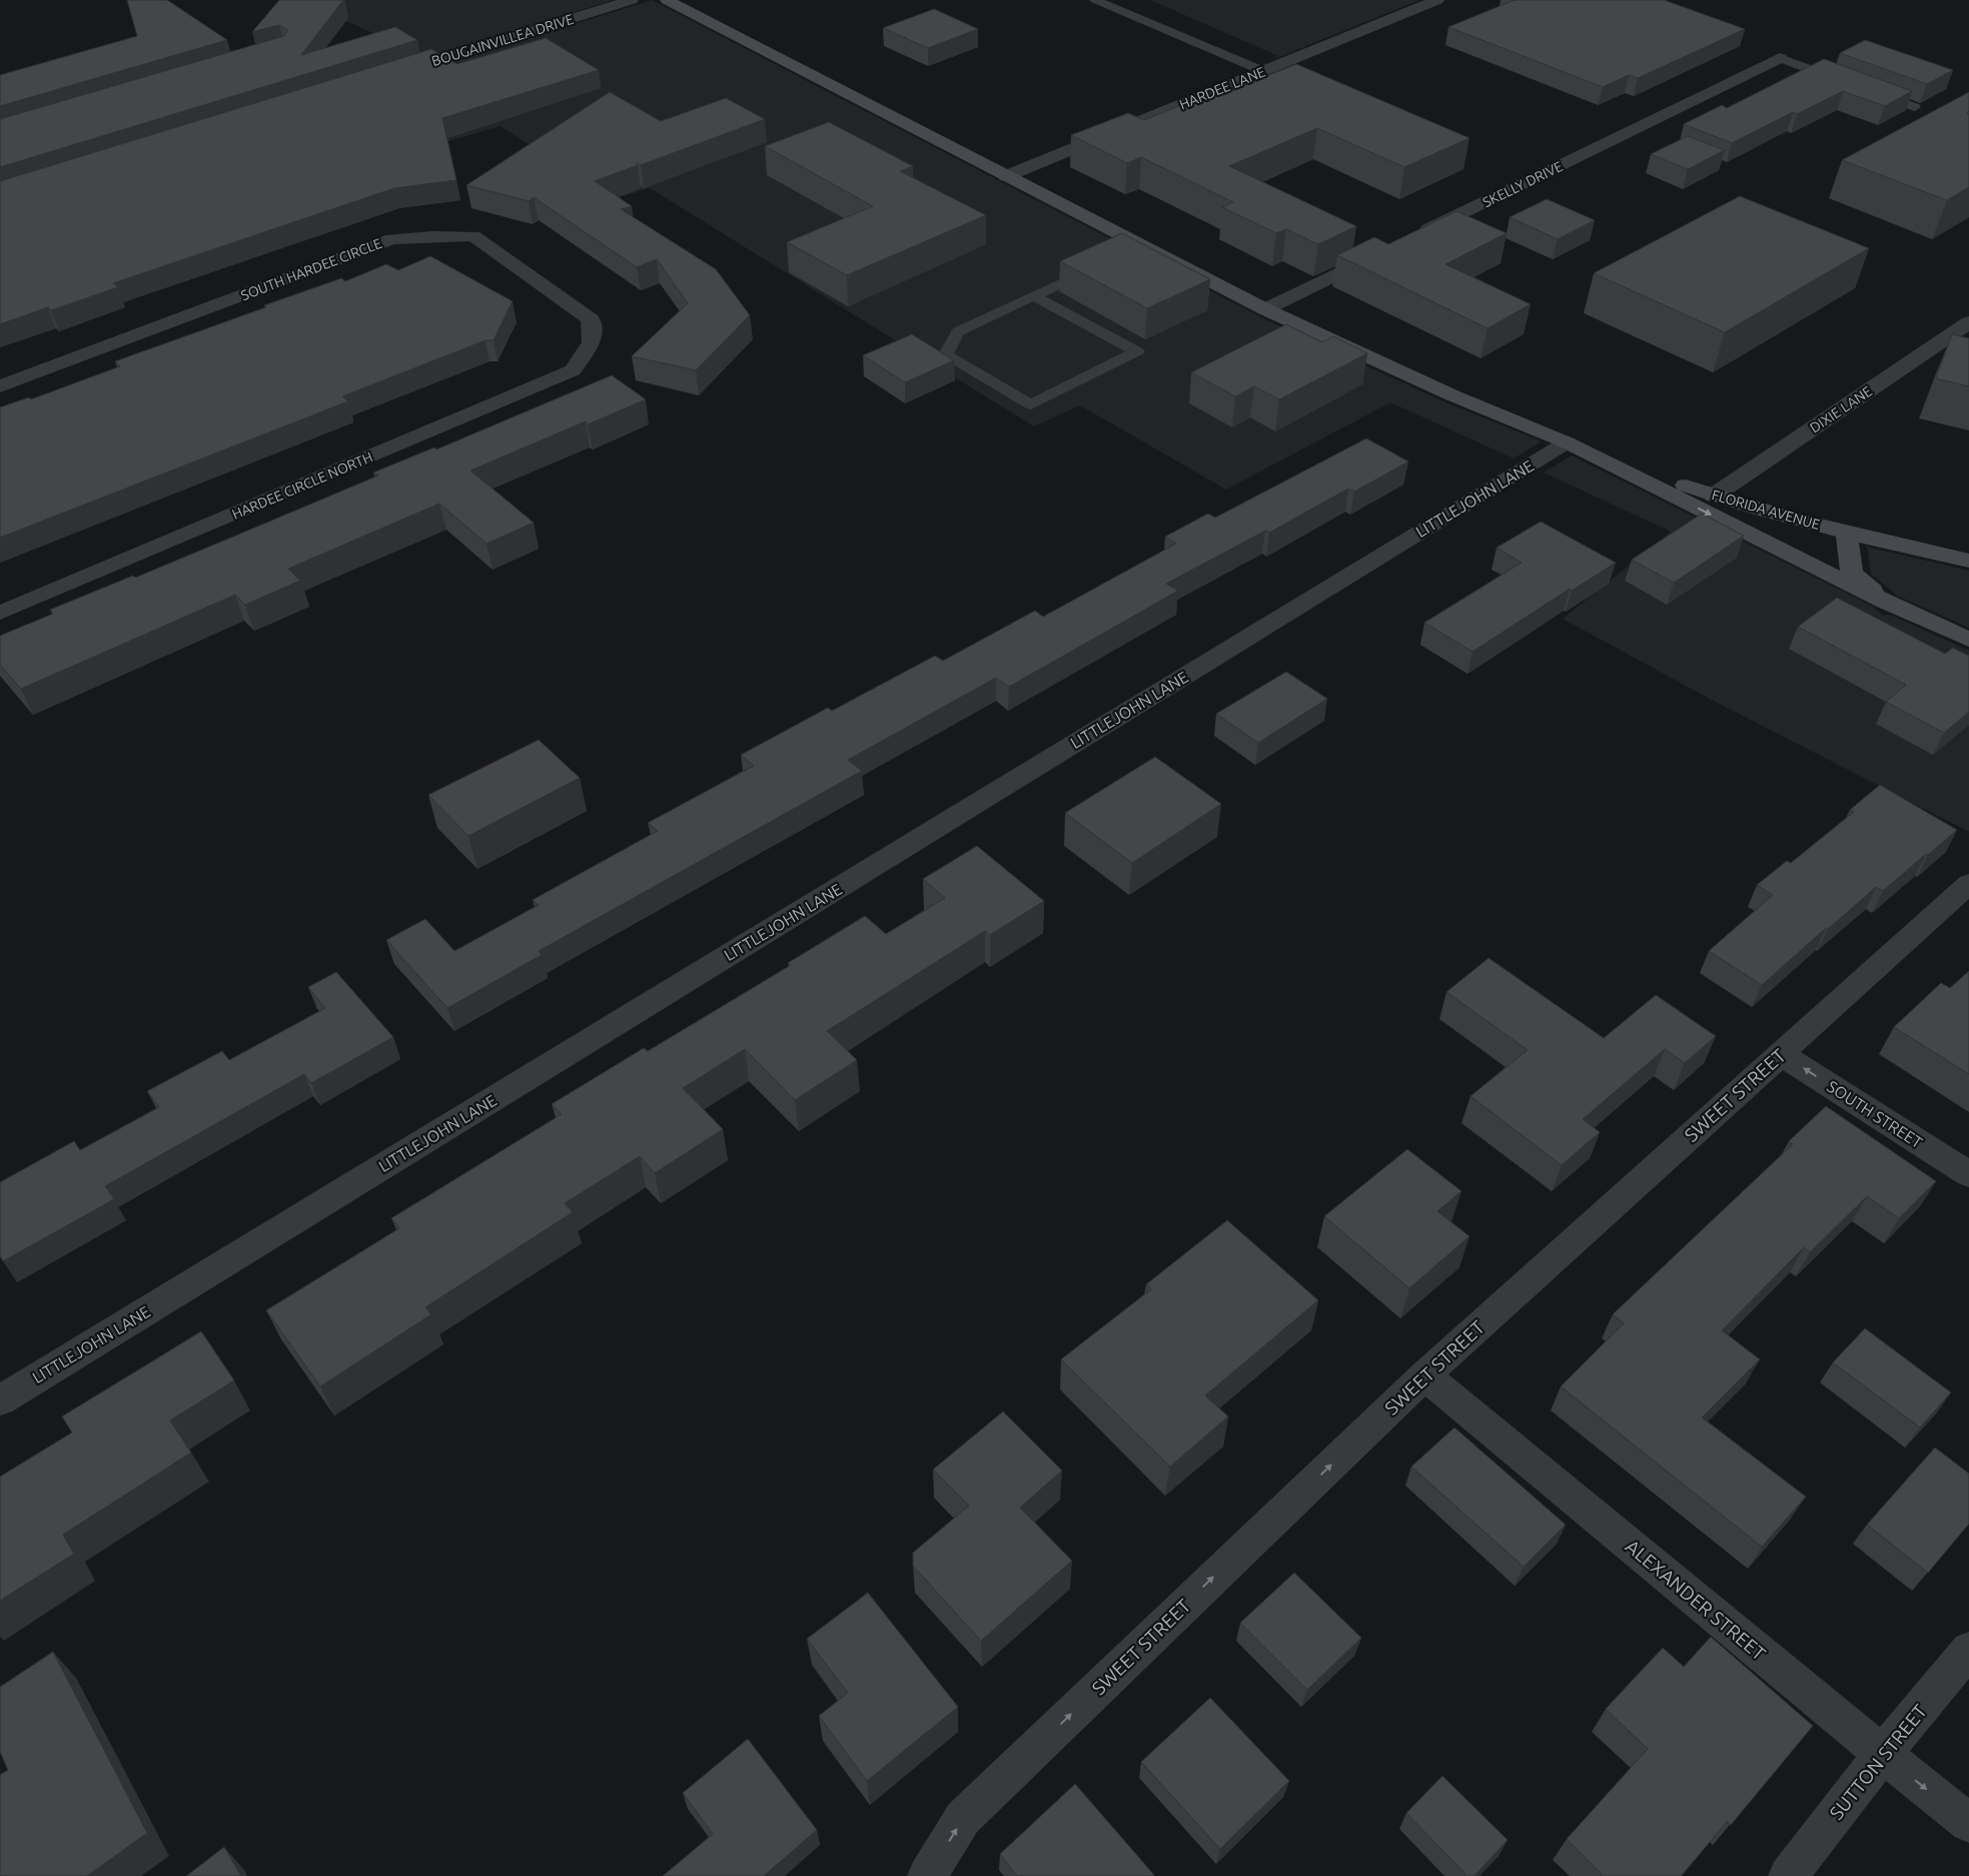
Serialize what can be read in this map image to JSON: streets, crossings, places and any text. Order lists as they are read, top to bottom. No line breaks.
{"streets":{"street":["BOUGAINVILLEA DRIVE","HARDEE LANE","SKELLY DRIVE","SOUTH HARDEE CIRCLE","DIXIE LANE","HARDEE CIRCLE NORTH","LITTLEJOHN LANE","FLORIDA AVENUE","SWEET STREET","SOUTH STREET","ALEXANDER STREET","SUTTON STREET"]},"crossings":[["SOUTH HARDEE CIRCLE","HARDEE CIRCLE NORTH"],["DIXIE LANE","FLORIDA AVENUE"],["LITTLEJOHN LANE","FLORIDA AVENUE"],["SWEET STREET","SOUTH STREET"],["SWEET STREET","ALEXANDER STREET"],["ALEXANDER STREET","SUTTON STREET"]],"one_way":["SWEET STREET","SOUTH STREET"]}
